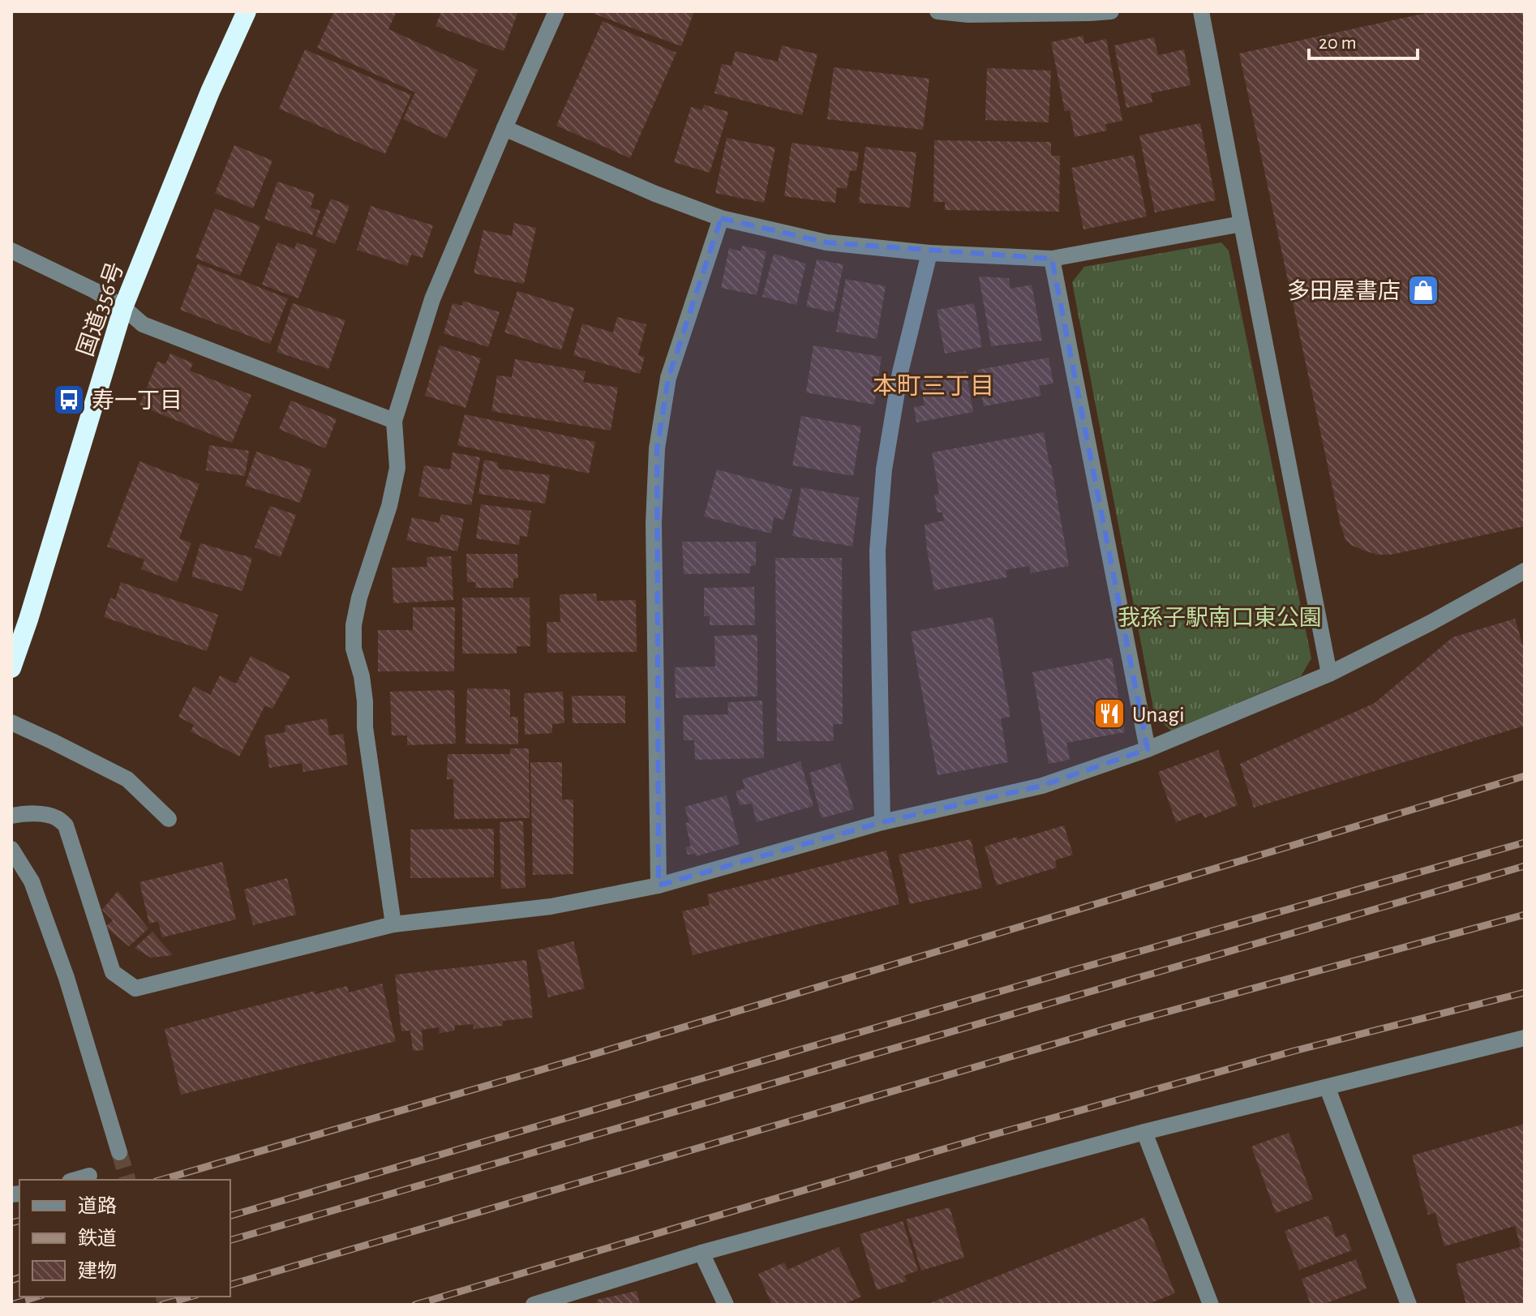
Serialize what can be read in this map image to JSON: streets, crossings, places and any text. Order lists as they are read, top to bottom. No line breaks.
{"streets":{"highway":["国道356号"]},"districts":["本町三丁目"],"parks":["我孫子駅南口東公園"],"places":{"shop":["多田屋書店"],"bus stop":["寿一丁目"],"restaurant":["Unagi"]},"legend":["道路","鉄道","建物"],"scale_bar":"20 m"}
